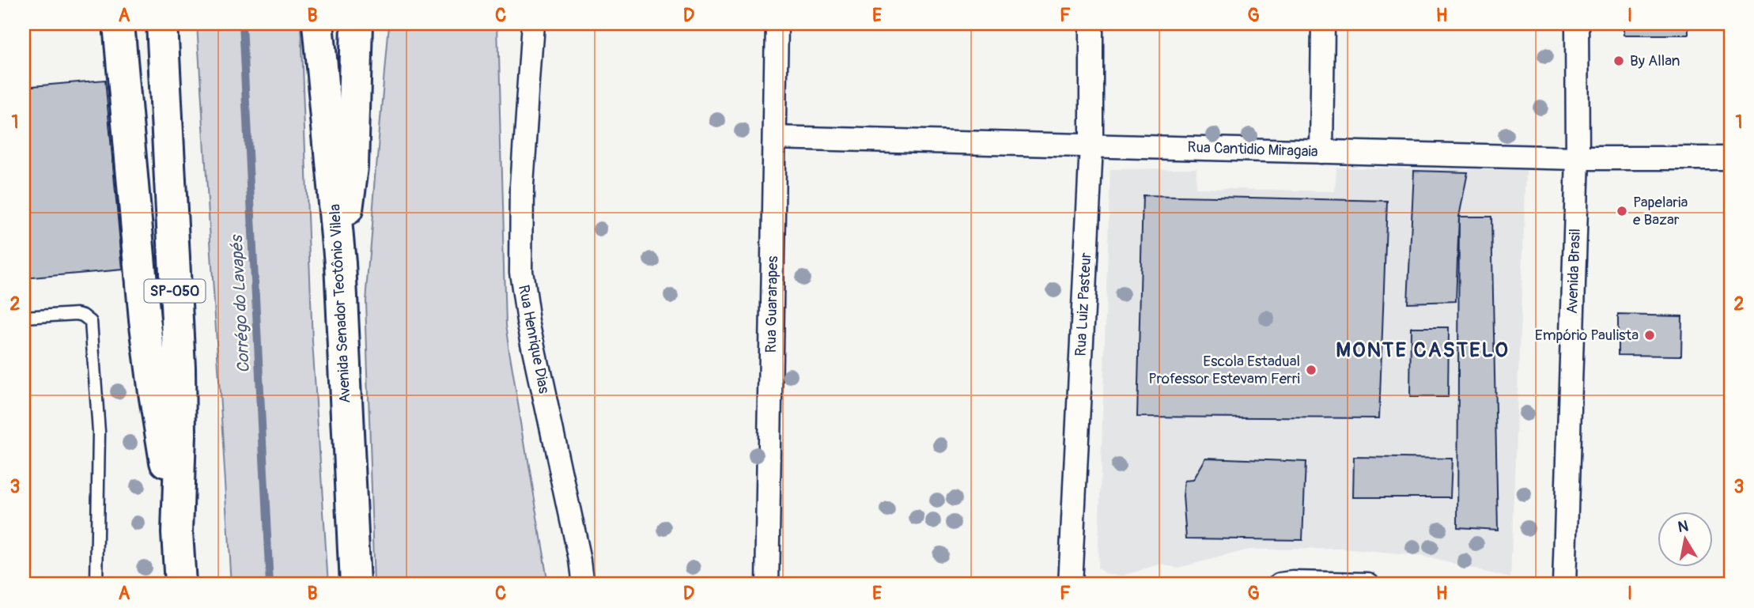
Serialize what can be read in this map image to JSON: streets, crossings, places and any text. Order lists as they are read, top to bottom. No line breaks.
{"streets":{"highway":["SP-050","Avenida Senador Teotônio Vilela"],"street":["Rua Cantidio Miragaia","Avenida Brasil","Rua Guararapes","Rua Luiz Pasteur","Rua Henrique Dias"]},"crossings":[["Rua Cantidio Miragaia","Avenida Brasil"],["Rua Cantidio Miragaia","Rua Guararapes"],["Rua Cantidio Miragaia","Rua Luiz Pasteur"]],"districts":["MONTE CASTELO"],"water":["Corrégo do Lavapés"],"places":["By Allan","Papelaria e Bazar","Empório Paulista","Escola Estadual Professor Estevam Ferri"],"north":"top","grid":{"columns":["A","B","C","D","E","F","G","H","I"],"rows":["1","2","3"]}}
